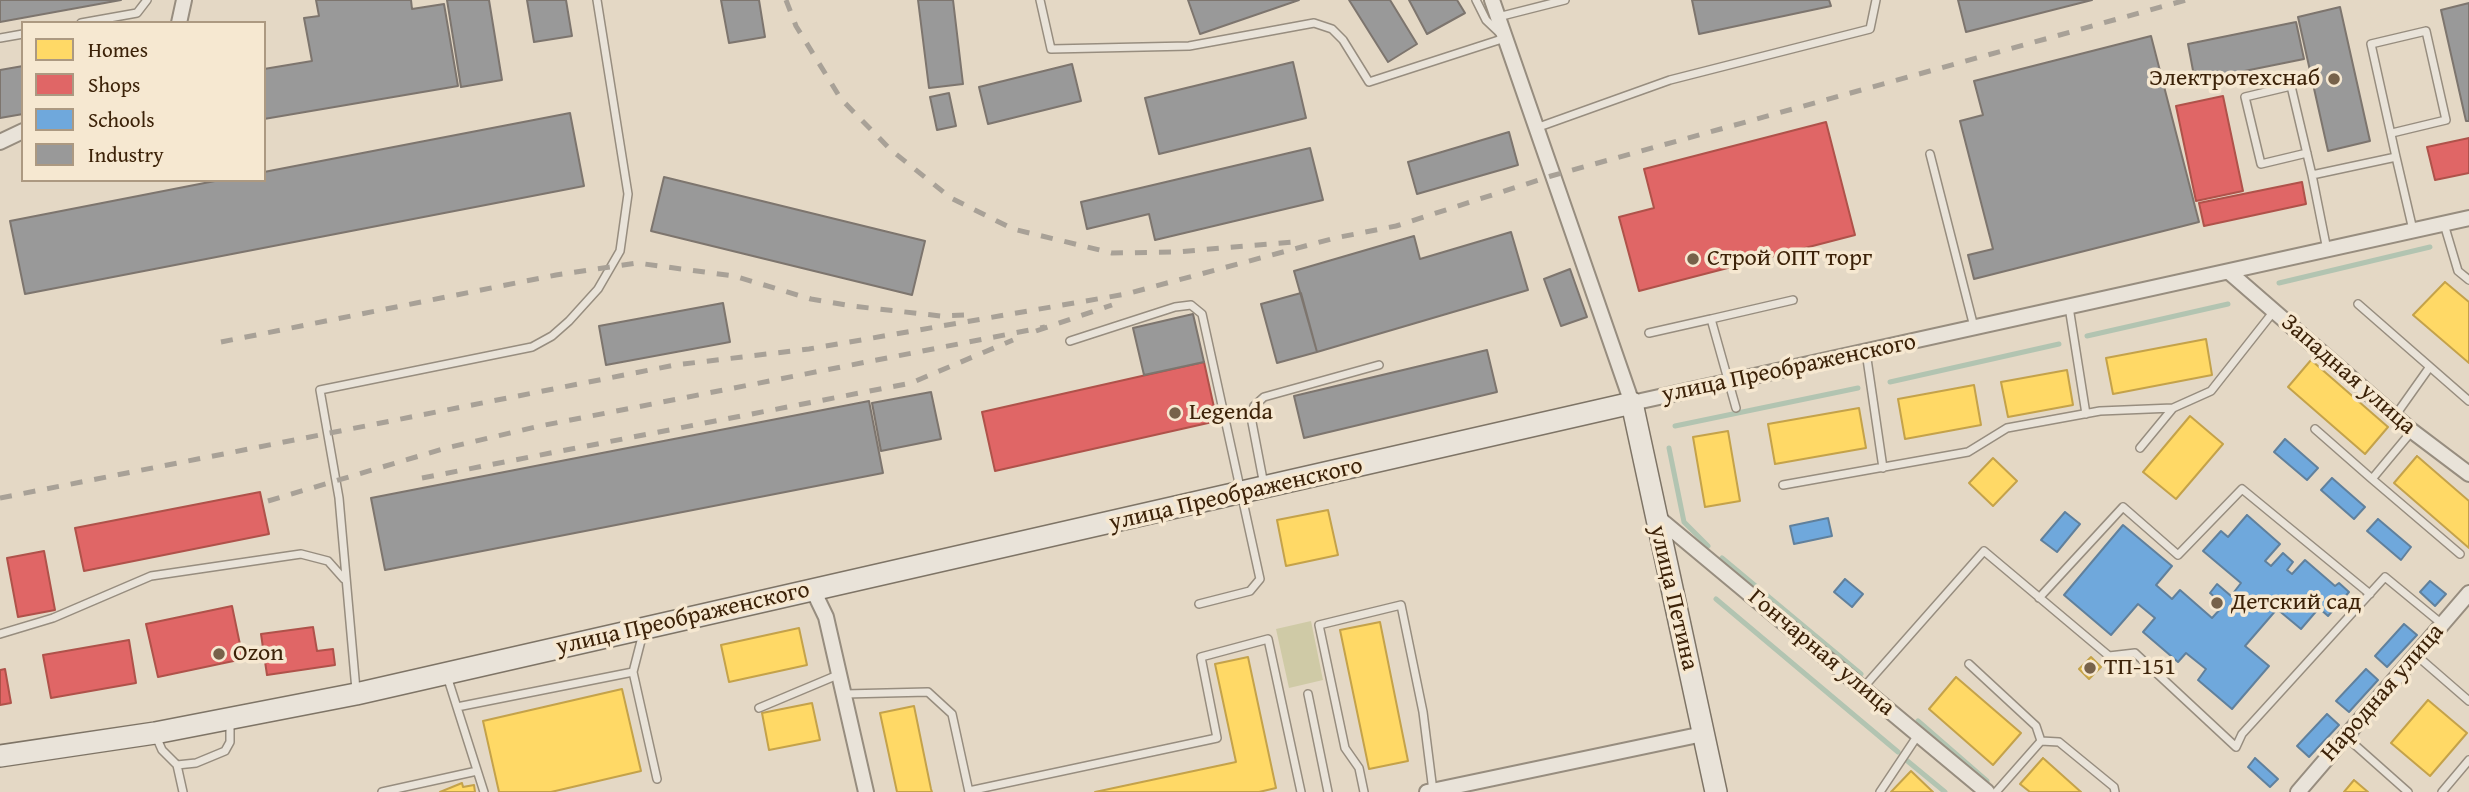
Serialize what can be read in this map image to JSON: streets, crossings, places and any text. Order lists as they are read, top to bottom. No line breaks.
{"streets":{"street":["улица Преображенского","Западная улица","улица Петина","Гончарная улица","Народная улица"]},"crossings":[["улица Преображенского","Западная улица"],["улица Преображенского","улица Петина"],["улица Петина","Гончарная улица"]],"places":["Электротехснаб","Строй ОПТ торг","Legenda","Детский сад","Ozon","ТП-151"],"legend":["Homes","Shops","Schools","Industry"]}
